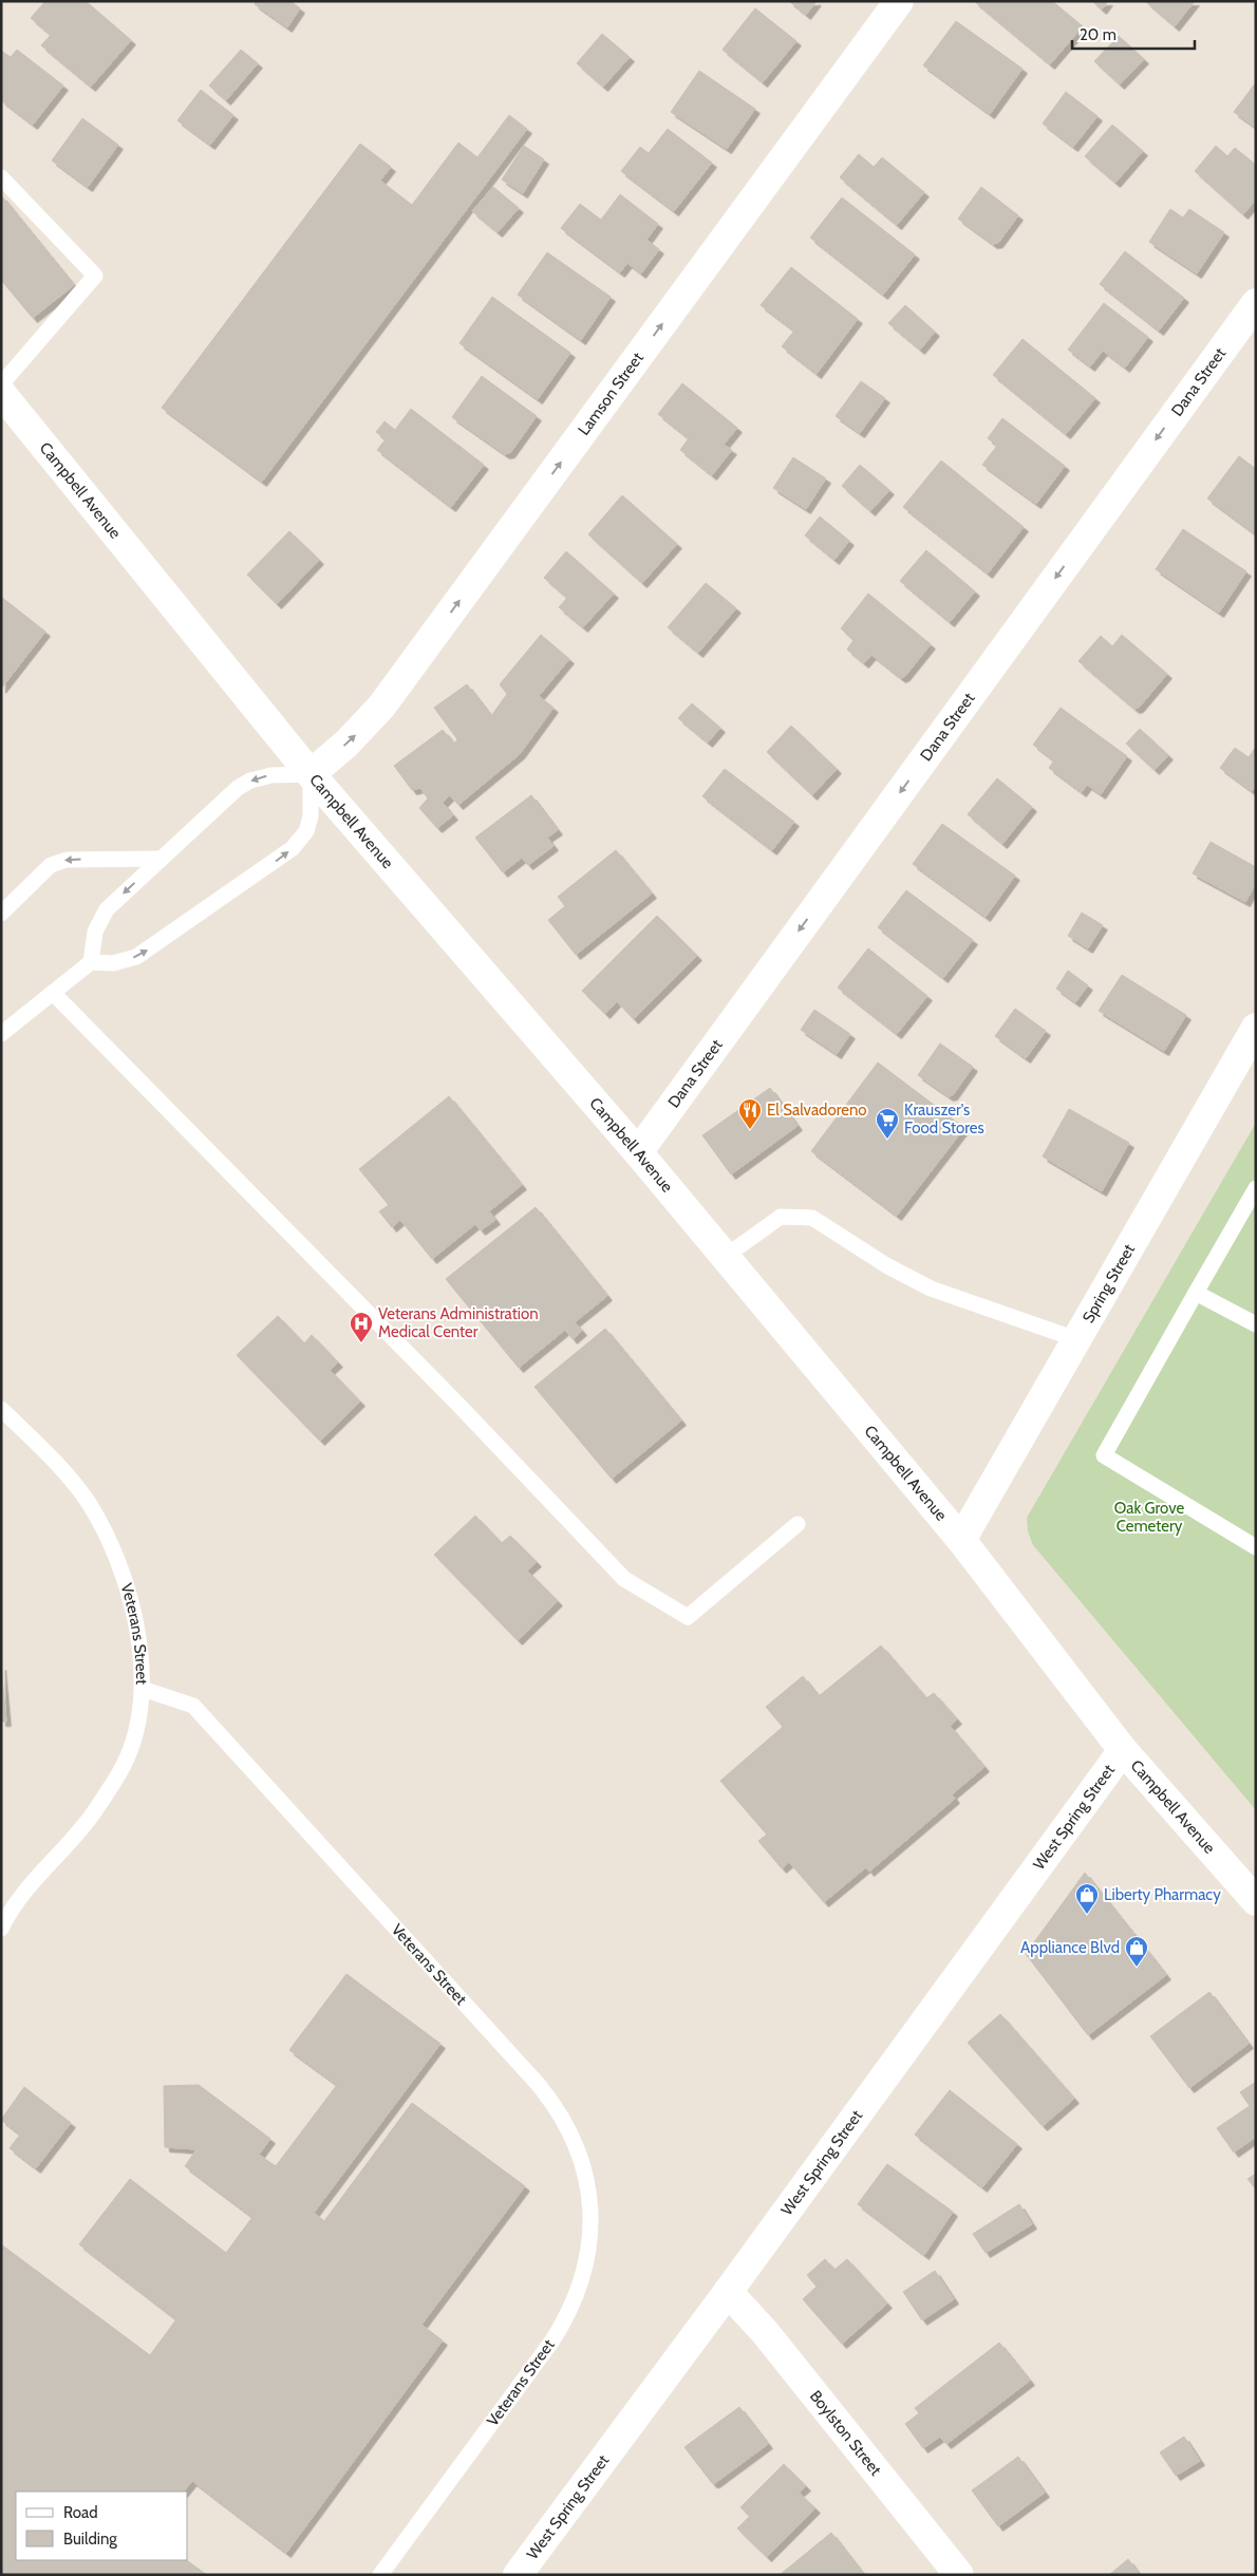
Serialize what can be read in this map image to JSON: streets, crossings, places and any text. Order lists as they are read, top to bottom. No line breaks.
{"streets":{"main road":["Dana Street","Lamson Street","Campbell Avenue","Spring Street","West Spring Street","Boylston Street"],"lane":["Veterans Street"]},"crossings":[["Dana Street","Campbell Avenue"],["Lamson Street","Campbell Avenue"],["Campbell Avenue","Spring Street"],["Campbell Avenue","West Spring Street"],["West Spring Street","Boylston Street"]],"one_way":["Dana Street","Lamson Street"],"parks":["Oak Grove Cemetery"],"places":{"restaurant":["El Salvadoreno"],"supermarket":["Krauszer's Food Stores"],"hospital":["Veterans Administration Medical Center"],"shop":["Liberty Pharmacy","Appliance Blvd"]},"legend":["Road","Building"],"scale_bar":"20 m"}
